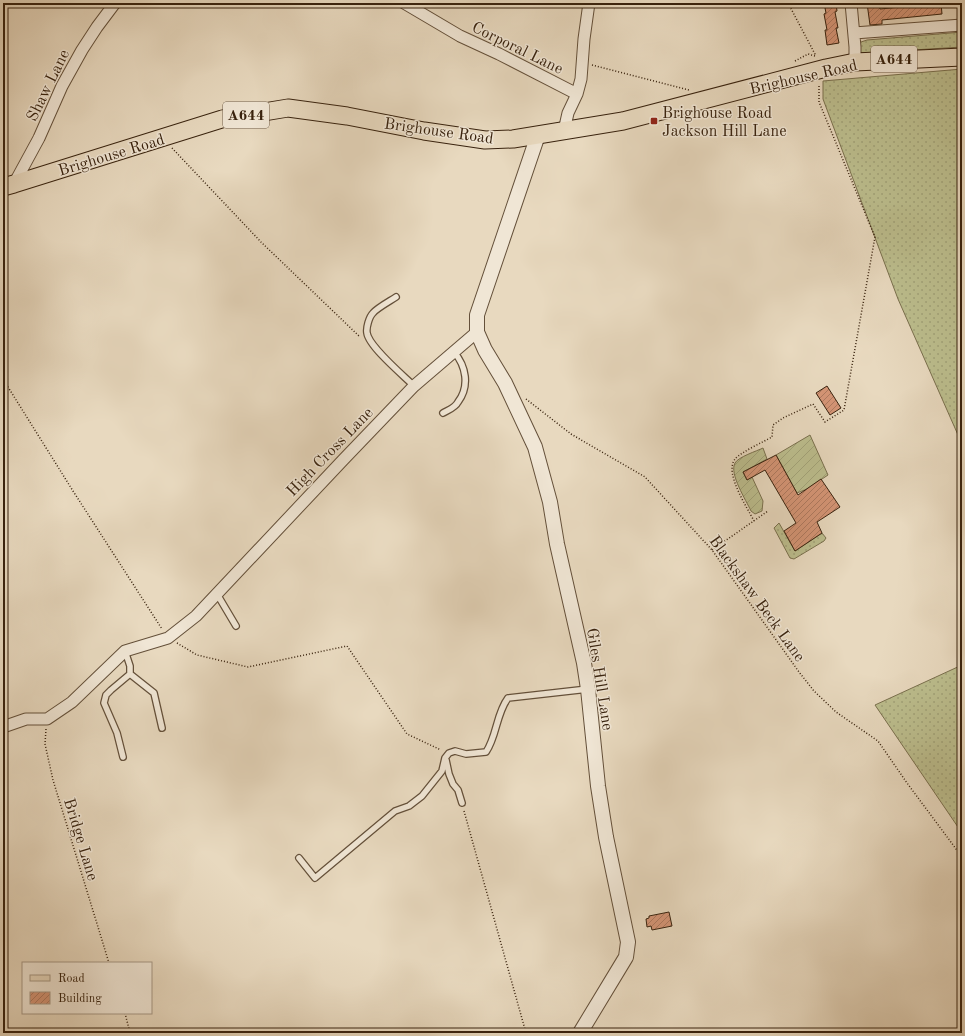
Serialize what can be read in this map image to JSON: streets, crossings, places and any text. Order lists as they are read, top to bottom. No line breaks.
{"streets":{"main road":["A644","Brighouse Road"],"street":["Corporal Lane","Shaw Lane","High Cross Lane","Giles Hill Lane"],"path":["Blackshaw Beck Lane","Bridge Lane"]},"crossings":[["Brighouse Road","Shaw Lane"],["High Cross Lane","Giles Hill Lane"],["High Cross Lane","Bridge Lane"]],"places":{"transit":["Brighouse Road Jackson Hill Lane"]},"legend":["Road","Building"]}
